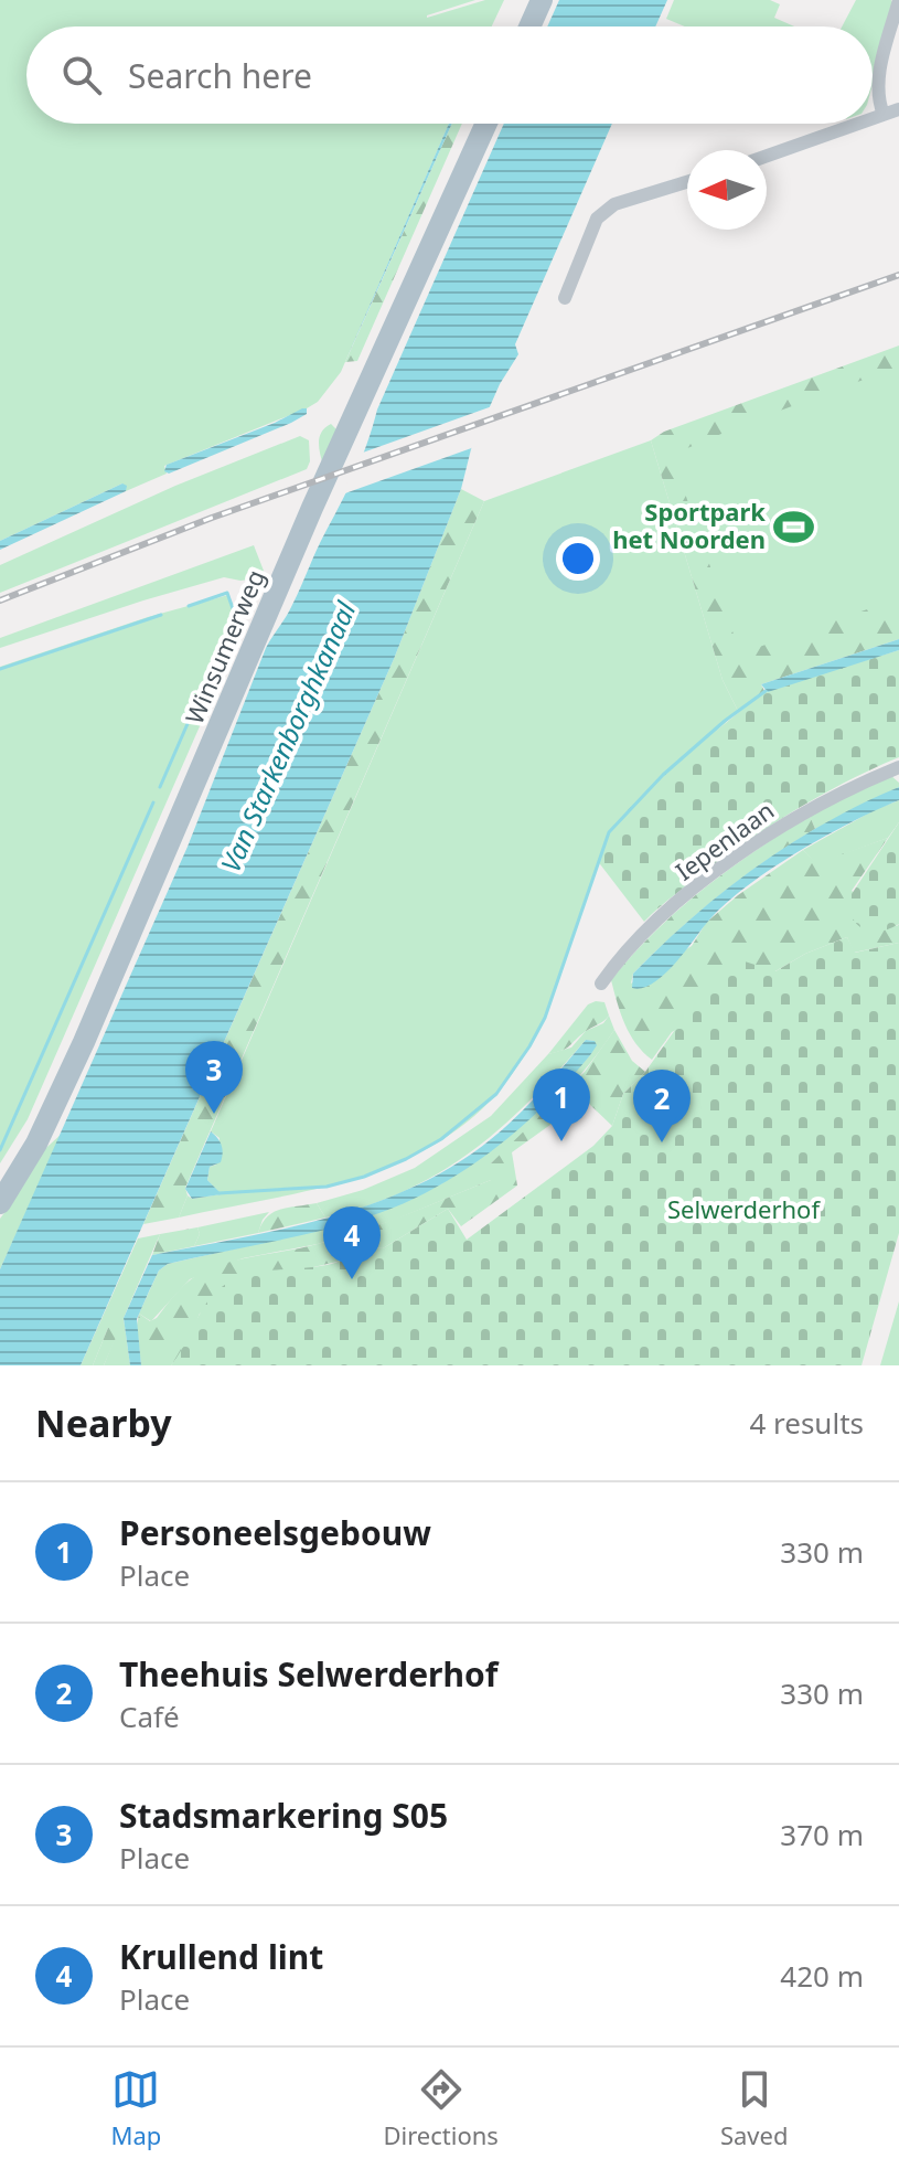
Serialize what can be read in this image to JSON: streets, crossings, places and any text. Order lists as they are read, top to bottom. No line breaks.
{"streets":{"main road":["Winsumerweg"],"street":["Iepenlaan"]},"water":["Van Starkenborghkanaal"],"parks":["Selwerderhof"],"places":{"sports":["Sportpark het Noorden"]},"north":"left","page":{"search":"Search here","pins":["3","1","2","4"],"heading":["Nearby","4 results"],"list":[{"mark":"1","name":"Personeelsgebouw","note":"Place","value":"330 m"},{"mark":"2","name":"Theehuis Selwerderhof","note":"Café","value":"330 m"},{"mark":"3","name":"Stadsmarkering S05","note":"Place","value":"370 m"},{"mark":"4","name":"Krullend lint","note":"Place","value":"420 m"}],"nav":["Map","Directions","Saved"]}}
